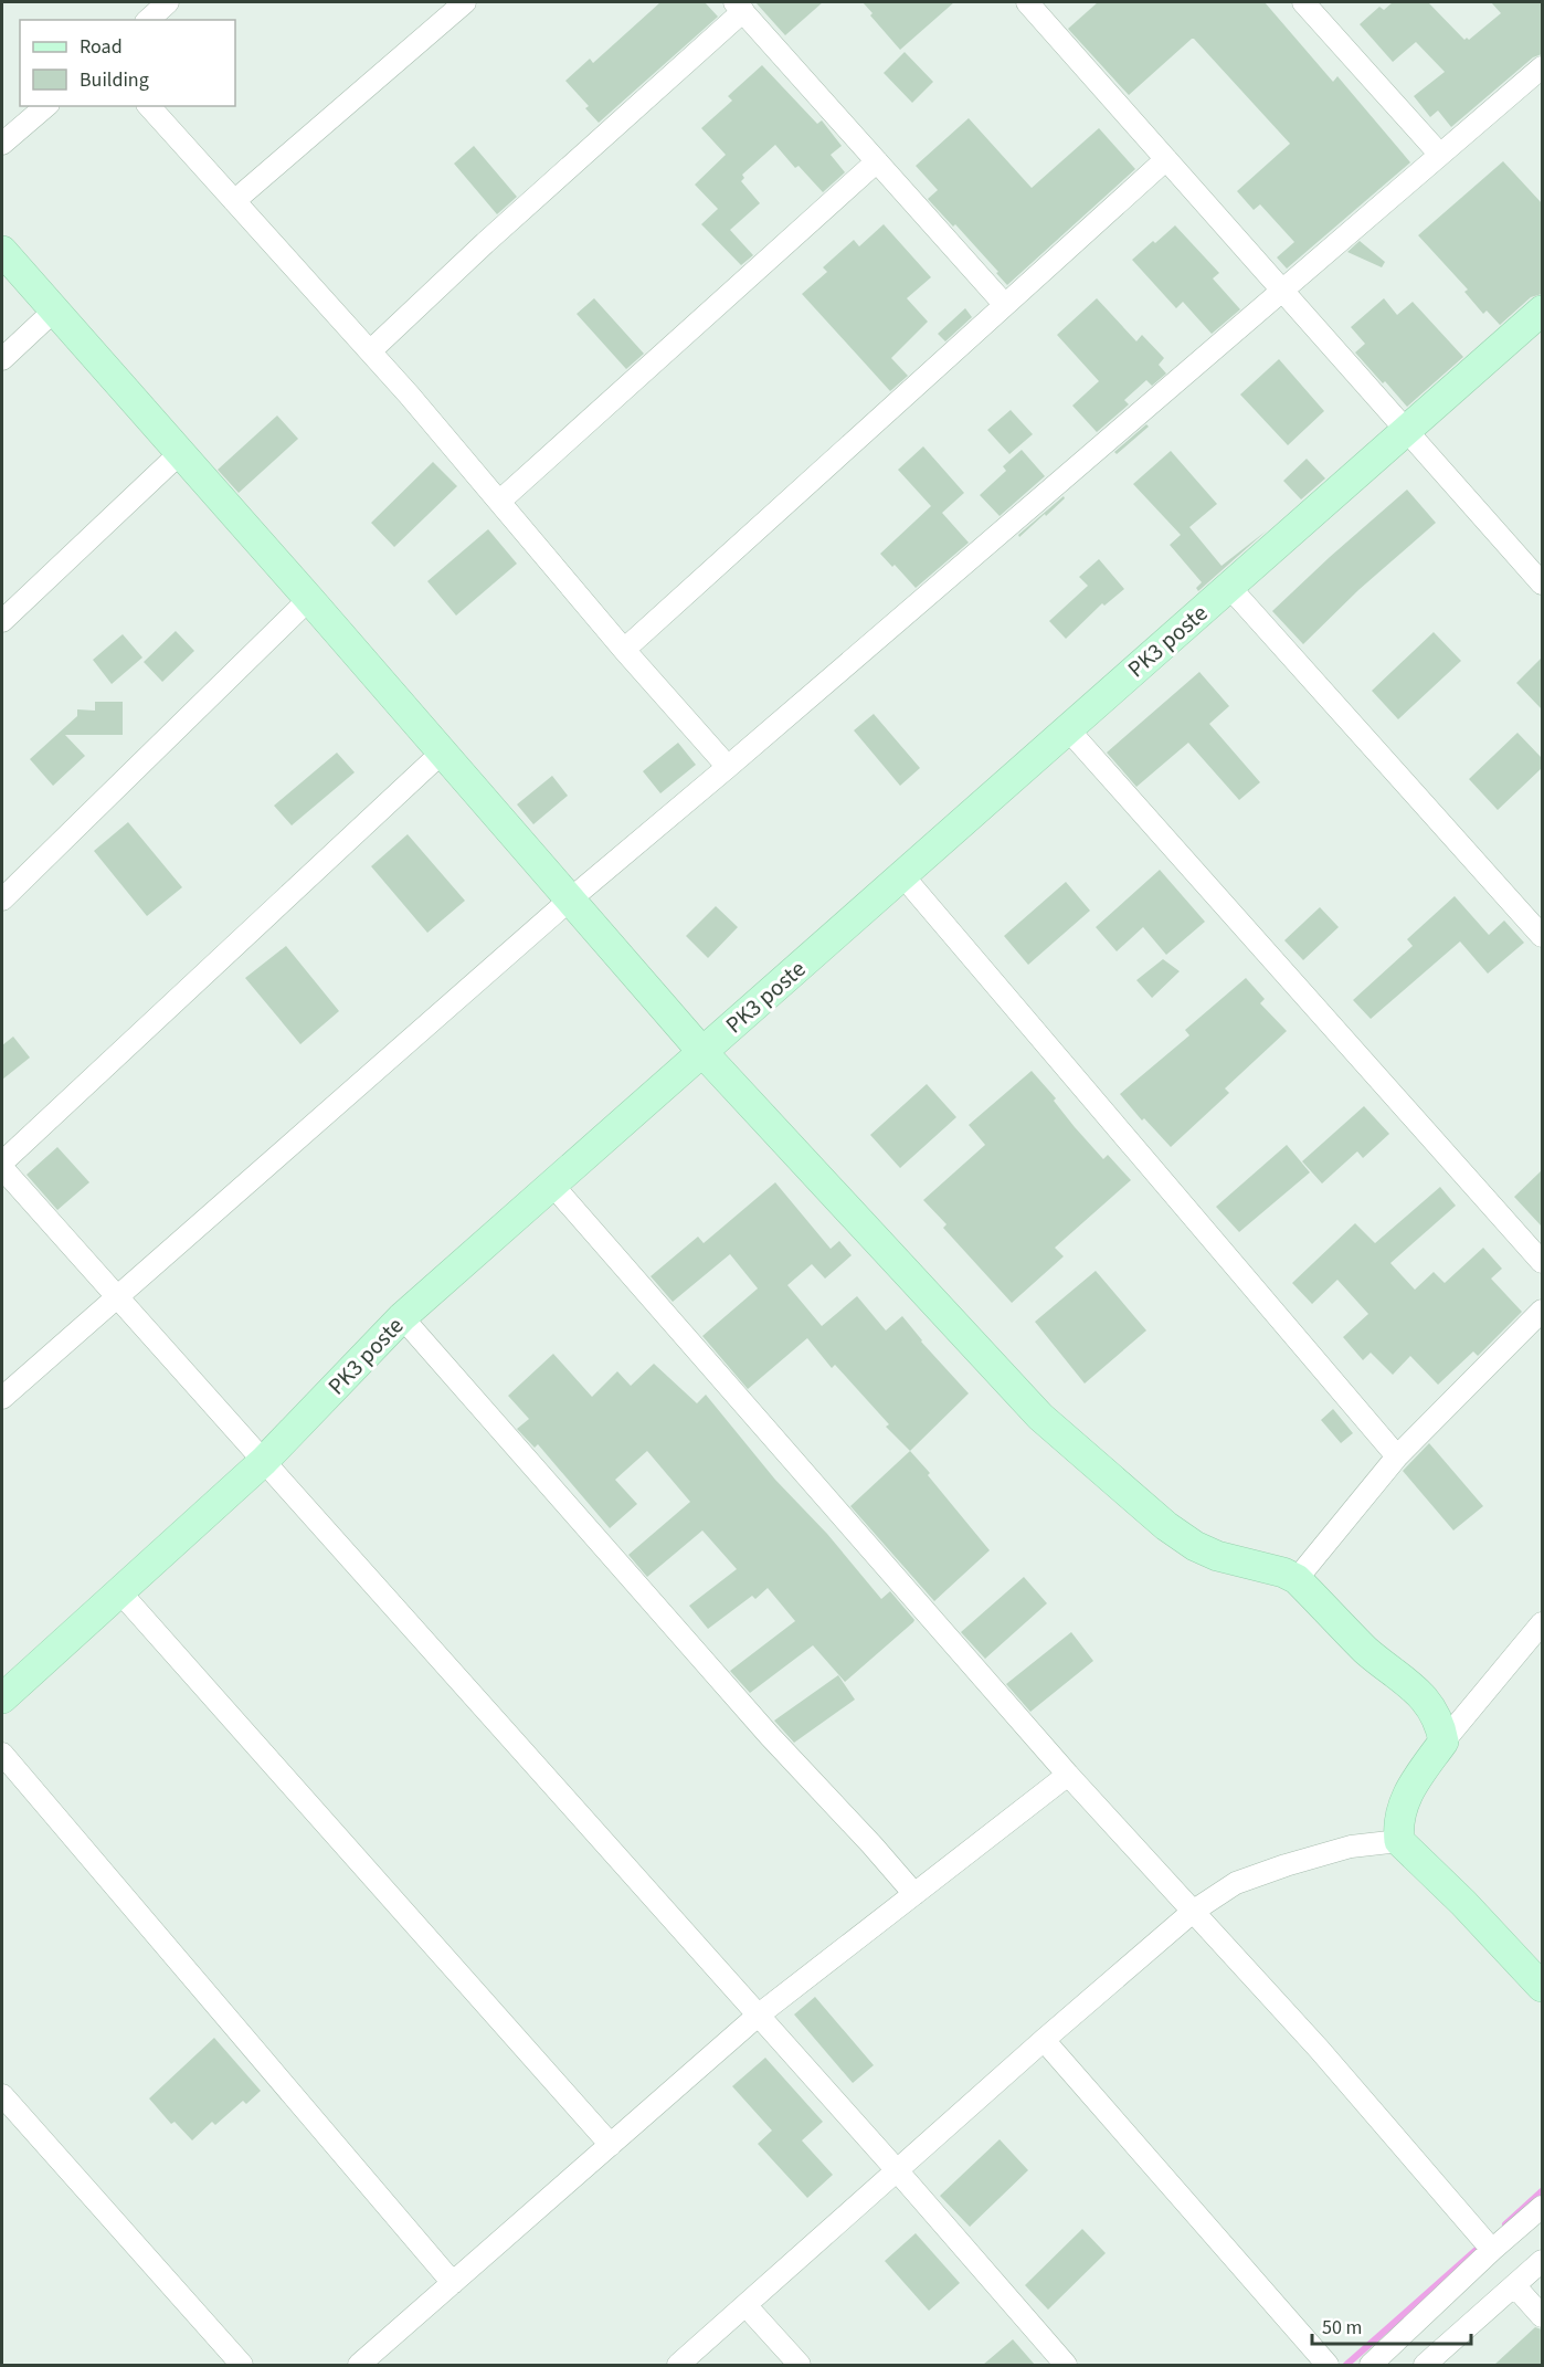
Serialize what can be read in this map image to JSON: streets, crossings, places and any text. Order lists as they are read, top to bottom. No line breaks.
{"streets":{"street":["PK3 poste"]},"legend":["Road","Building"],"scale_bar":"50 m"}
